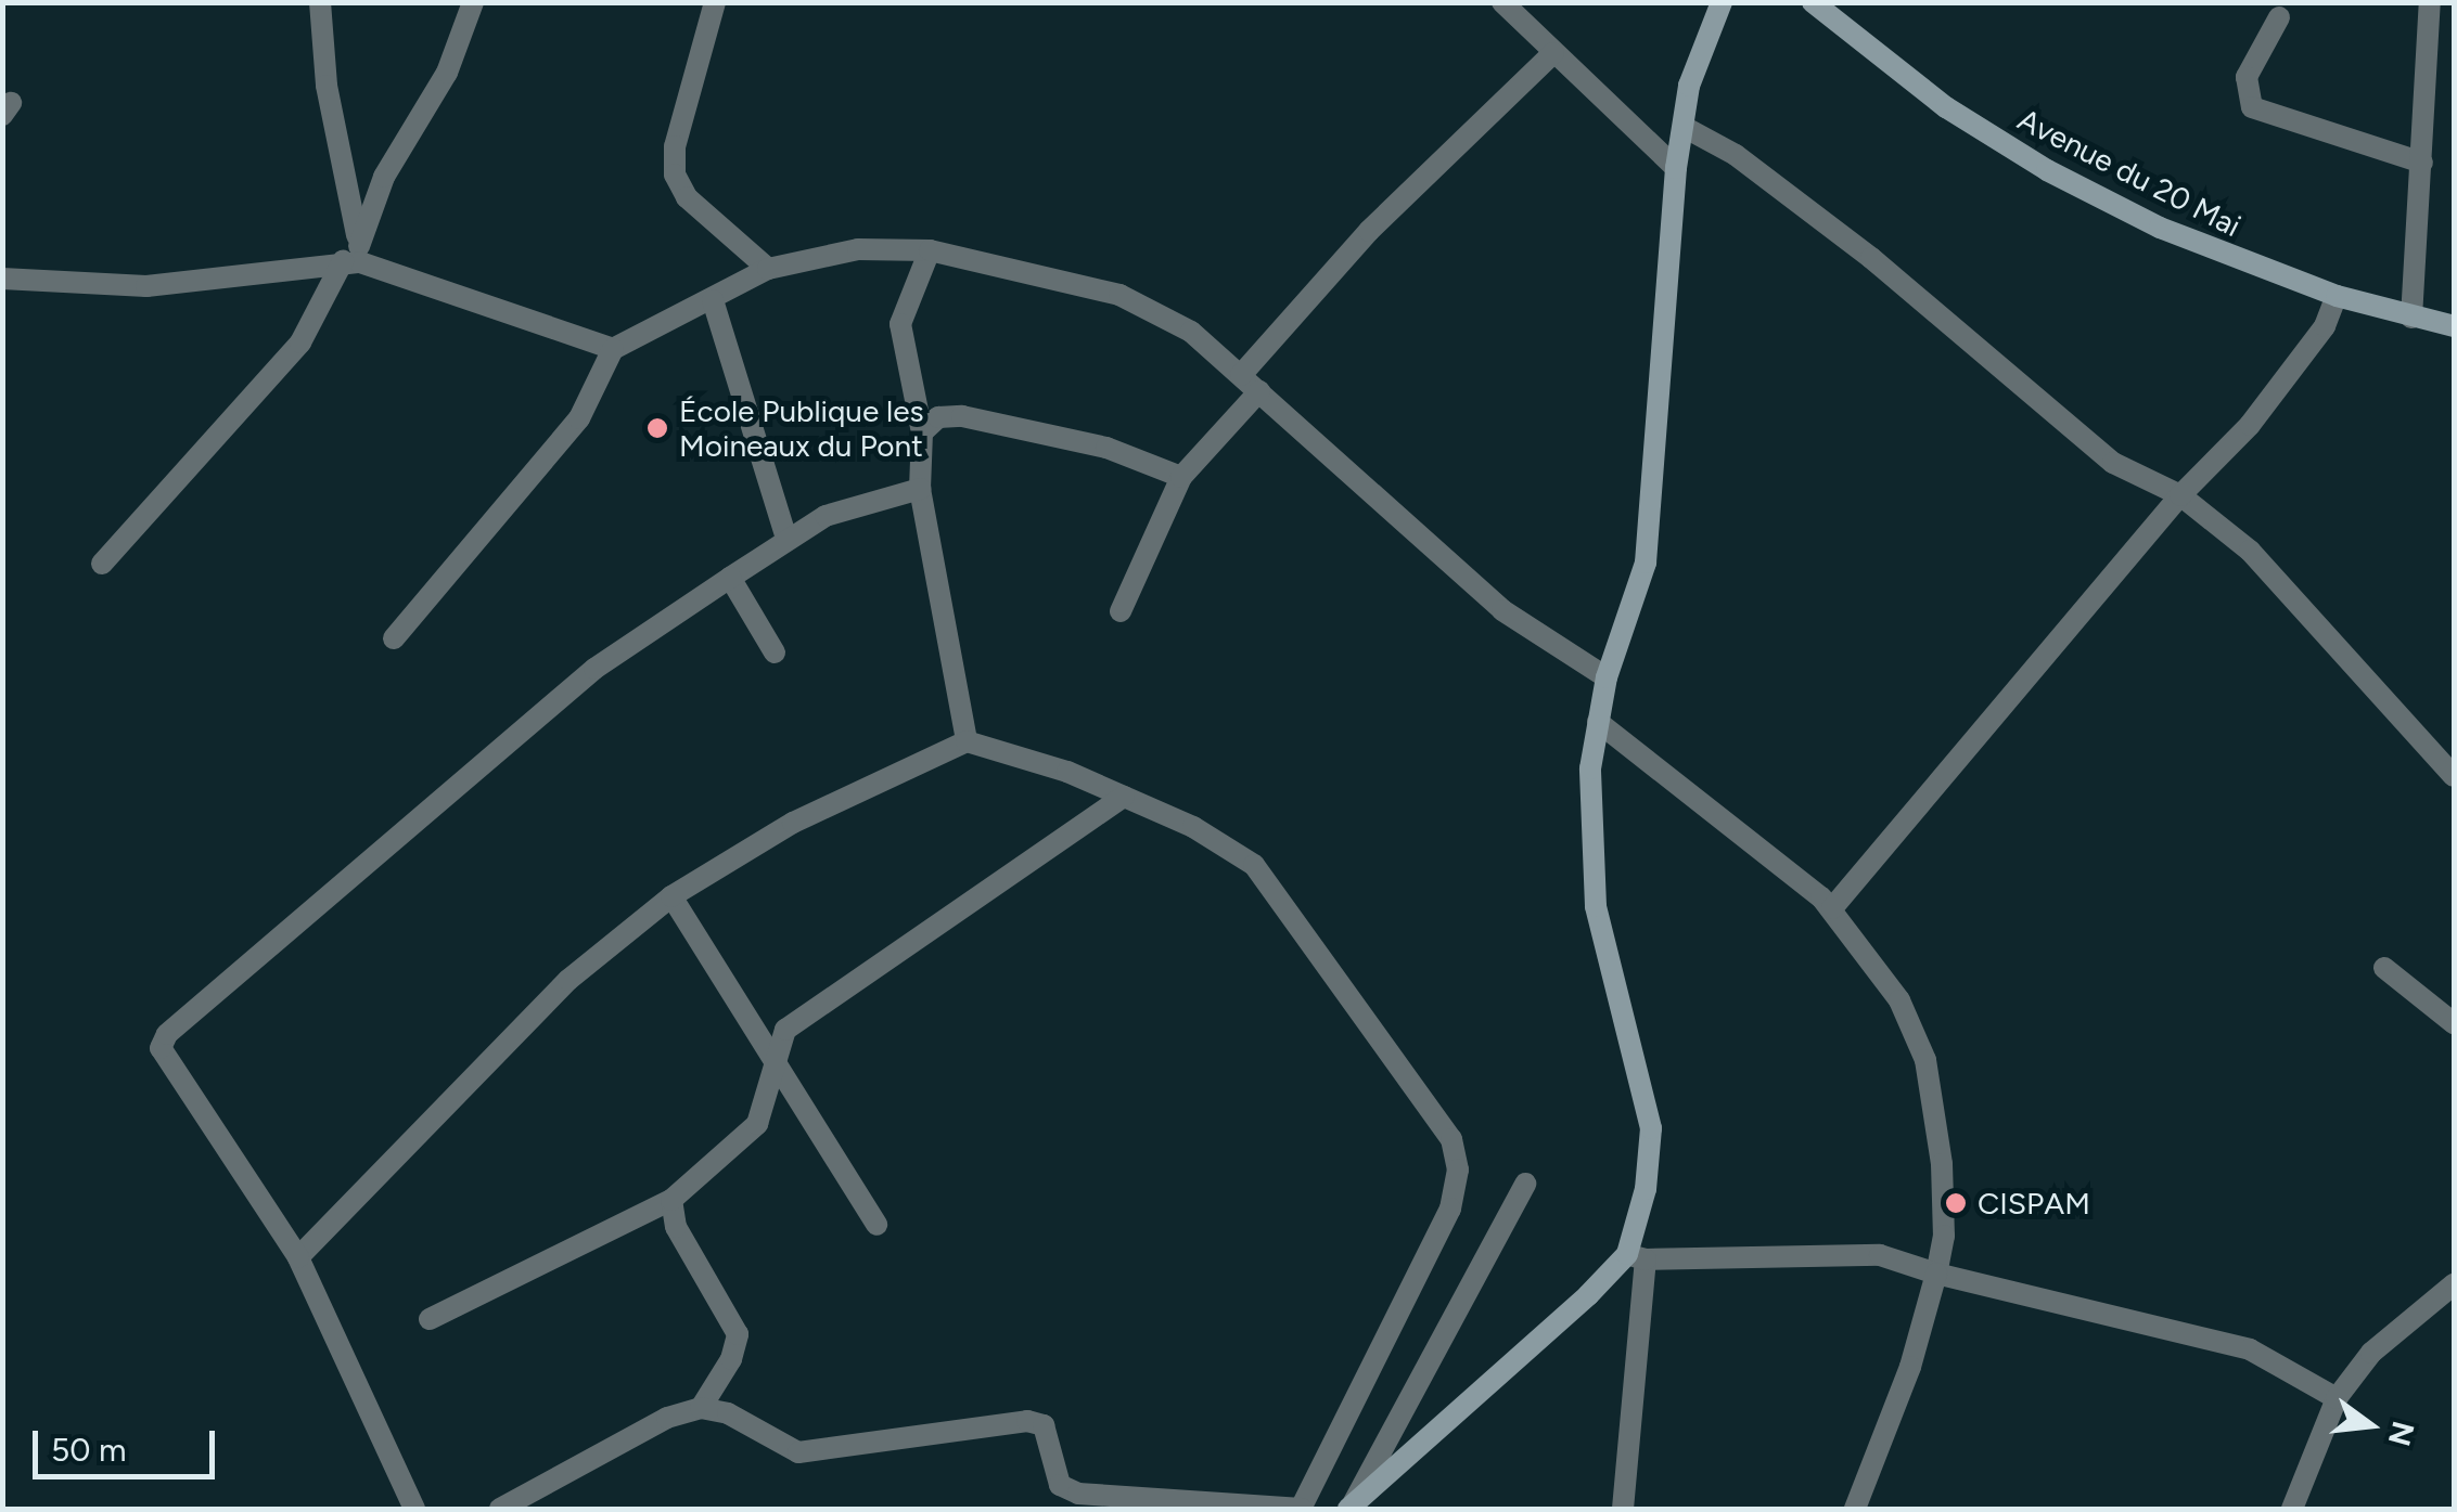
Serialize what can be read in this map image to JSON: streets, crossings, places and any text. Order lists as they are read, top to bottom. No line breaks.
{"streets":{"street":["Avenue du 20 Mai"]},"places":["École Publique les Moineaux du Pont","CISPAM"],"scale_bar":"50 m","north":"right"}
